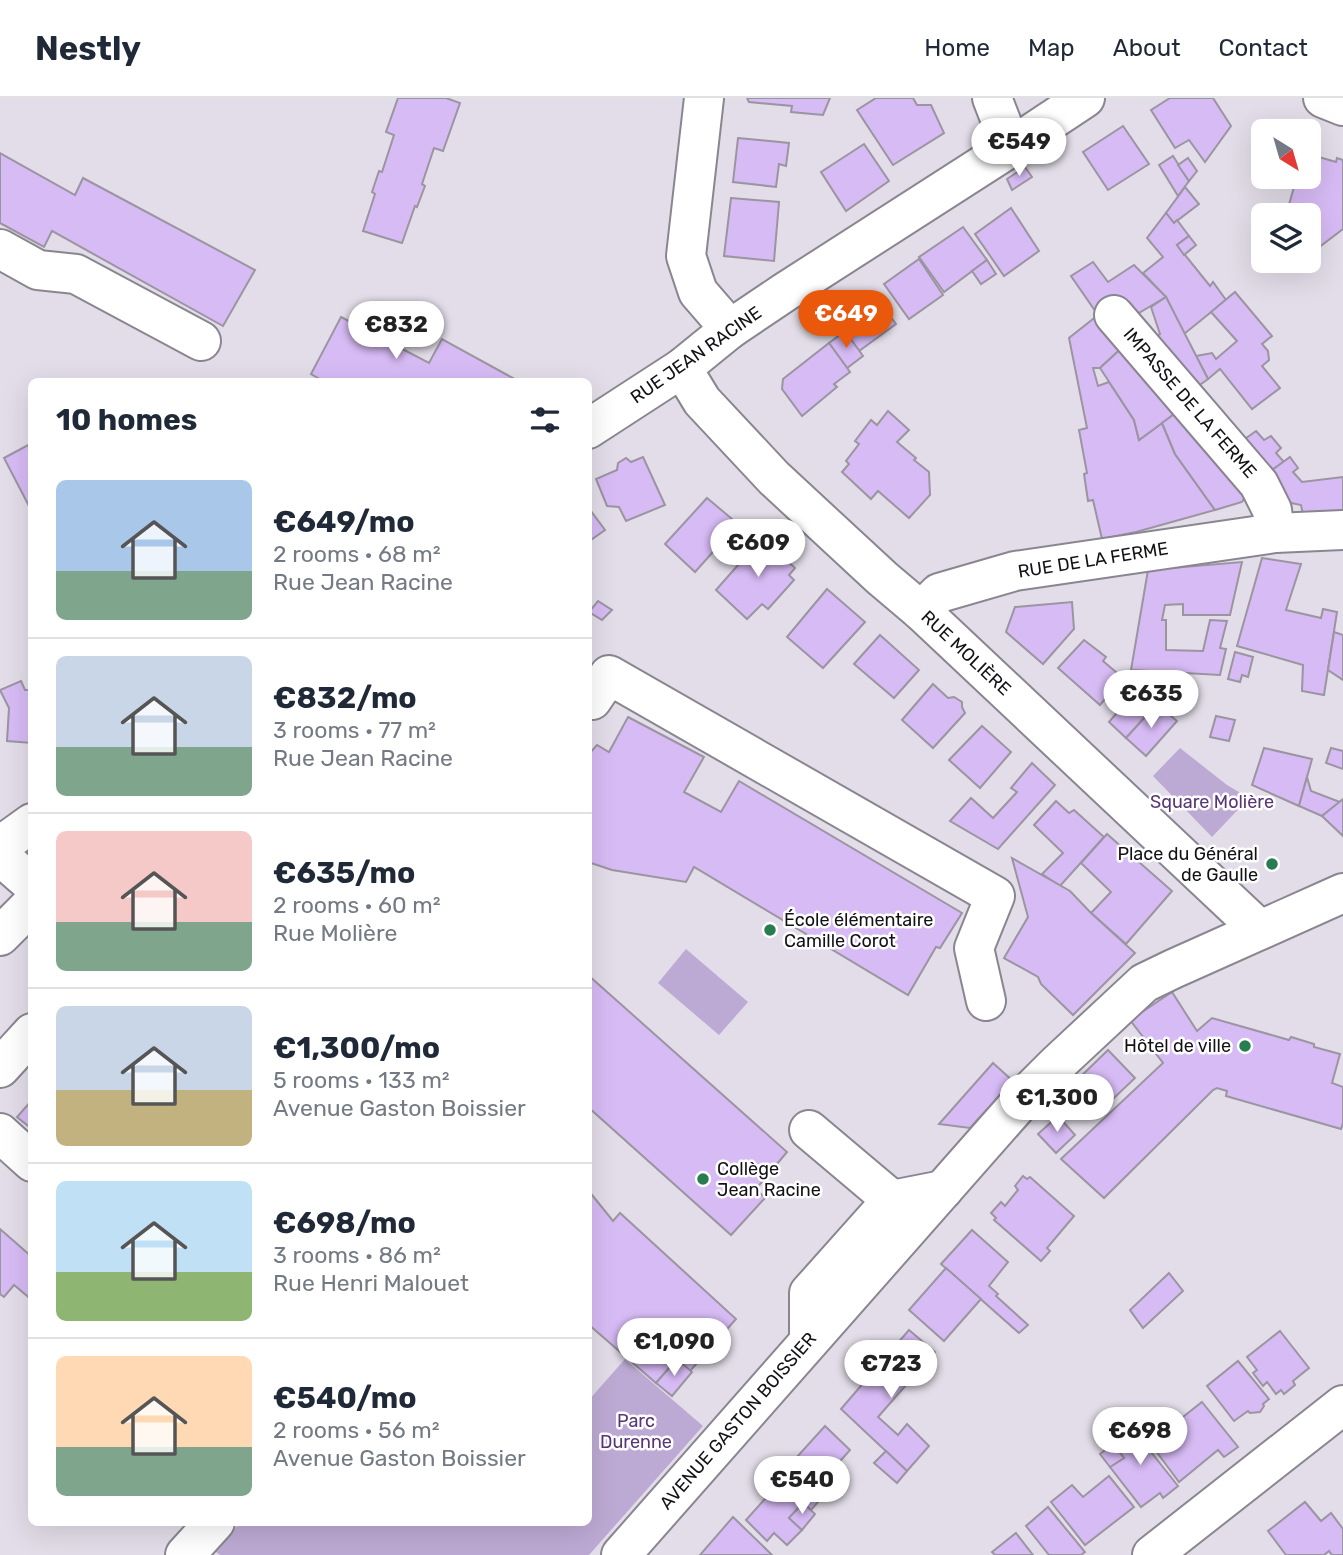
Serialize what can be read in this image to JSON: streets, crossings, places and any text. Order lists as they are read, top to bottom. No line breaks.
{"streets":{"street":["RUE JEAN RACINE","IMPASSE DE LA FERME","RUE DE LA FERME","RUE MOLIÈRE","AVENUE GASTON BOISSIER"]},"crossings":[["RUE JEAN RACINE","RUE MOLIÈRE"],["IMPASSE DE LA FERME","RUE DE LA FERME"],["RUE DE LA FERME","RUE MOLIÈRE"],["RUE MOLIÈRE","AVENUE GASTON BOISSIER"]],"parks":["Square Molière","Parc Durenne"],"places":["Place du Général de Gaulle","École élémentaire Camille Corot","Hôtel de ville","Collège Jean Racine"],"north":"bottom right","page":{"header":"Nestly","nav":["Home","Map","About","Contact"],"price":["€549","€649","€832","€609","€635","€1,300","€1,090","€723","€698","€540"],"heading":"10 homes","list":[{"name":"€649/mo","note":"2 rooms · 68 m² · Rue Jean Racine"},{"name":"€832/mo","note":"3 rooms · 77 m² · Rue Jean Racine"},{"name":"€635/mo","note":"2 rooms · 60 m² · Rue Molière"},{"name":"€1,300/mo","note":"5 rooms · 133 m² · Avenue Gaston Boissier"},{"name":"€698/mo","note":"3 rooms · 86 m² · Rue Henri Malouet"},{"name":"€540/mo","note":"2 rooms · 56 m² · Avenue Gaston Boissier"}]}}
